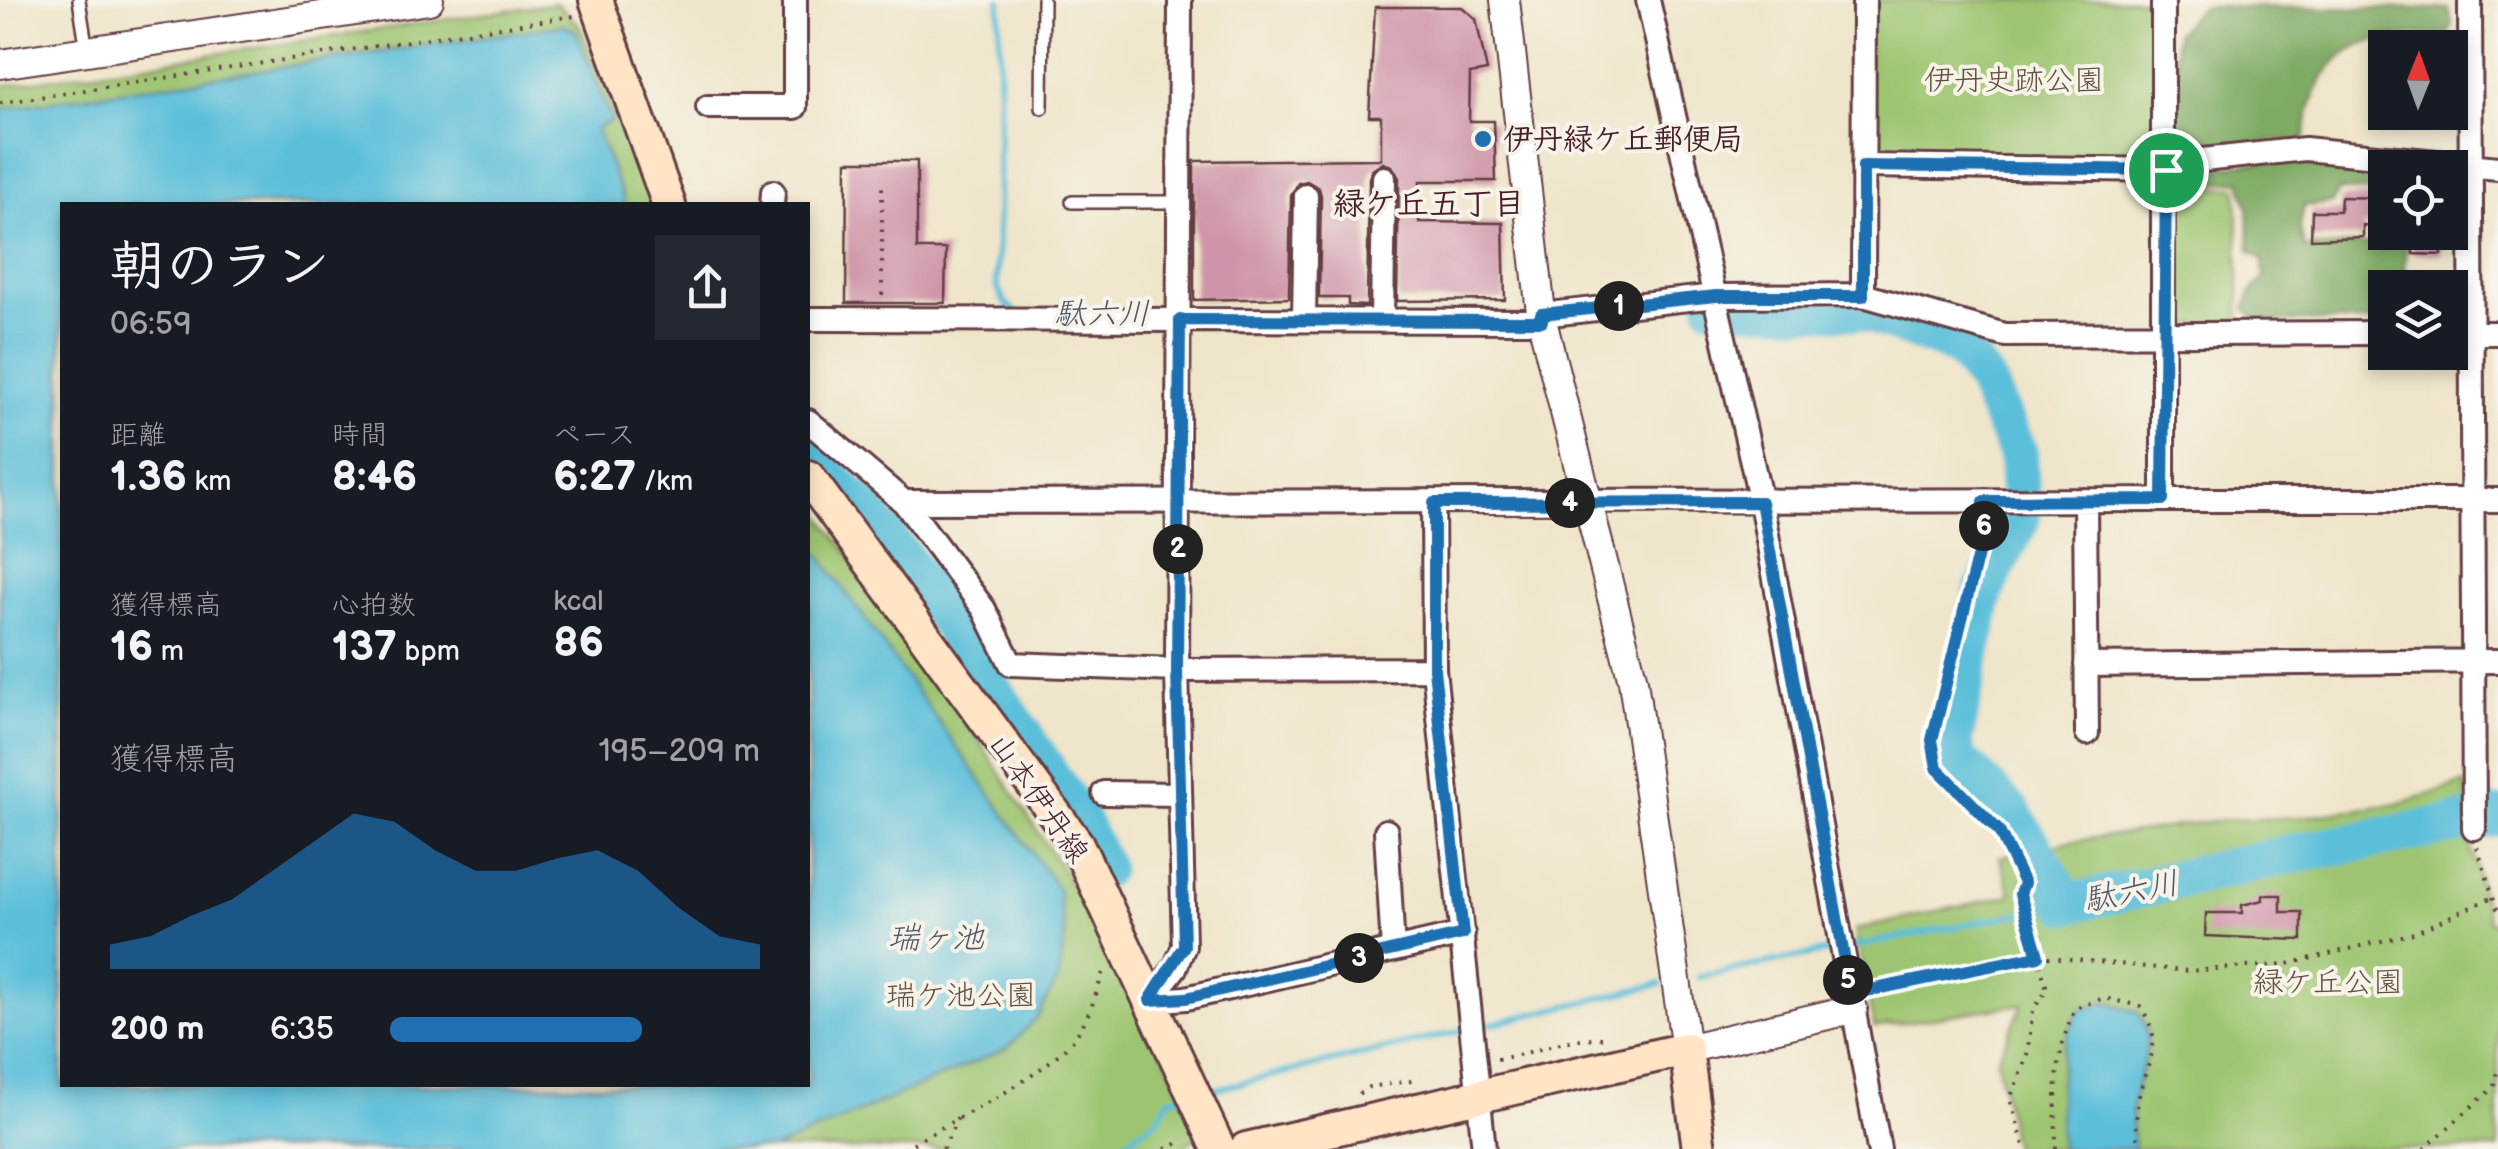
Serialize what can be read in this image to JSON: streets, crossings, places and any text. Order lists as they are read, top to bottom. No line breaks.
{"streets":{"main road":["山本伊丹線"]},"districts":["緑ケ丘五丁目"],"water":["駄六川","瑞ヶ池"],"parks":["伊丹史跡公園","緑ケ丘公園","瑞ケ池公園"],"places":["伊丹緑ケ丘郵便局"],"north":"top","page":{"heading":["朝のラン","06:59"],"pins":["1","4","6","2","3","5"],"stats":[["距離","1.36 km"],["時間","8:46"],["ペース","6:27 /km"],["獲得標高","16 m"],["心拍数","137 bpm"],["kcal","86"]],"chart":["獲得標高","195–209 m"],"list":[{"name":"200 m","note":"6:35"}]}}
